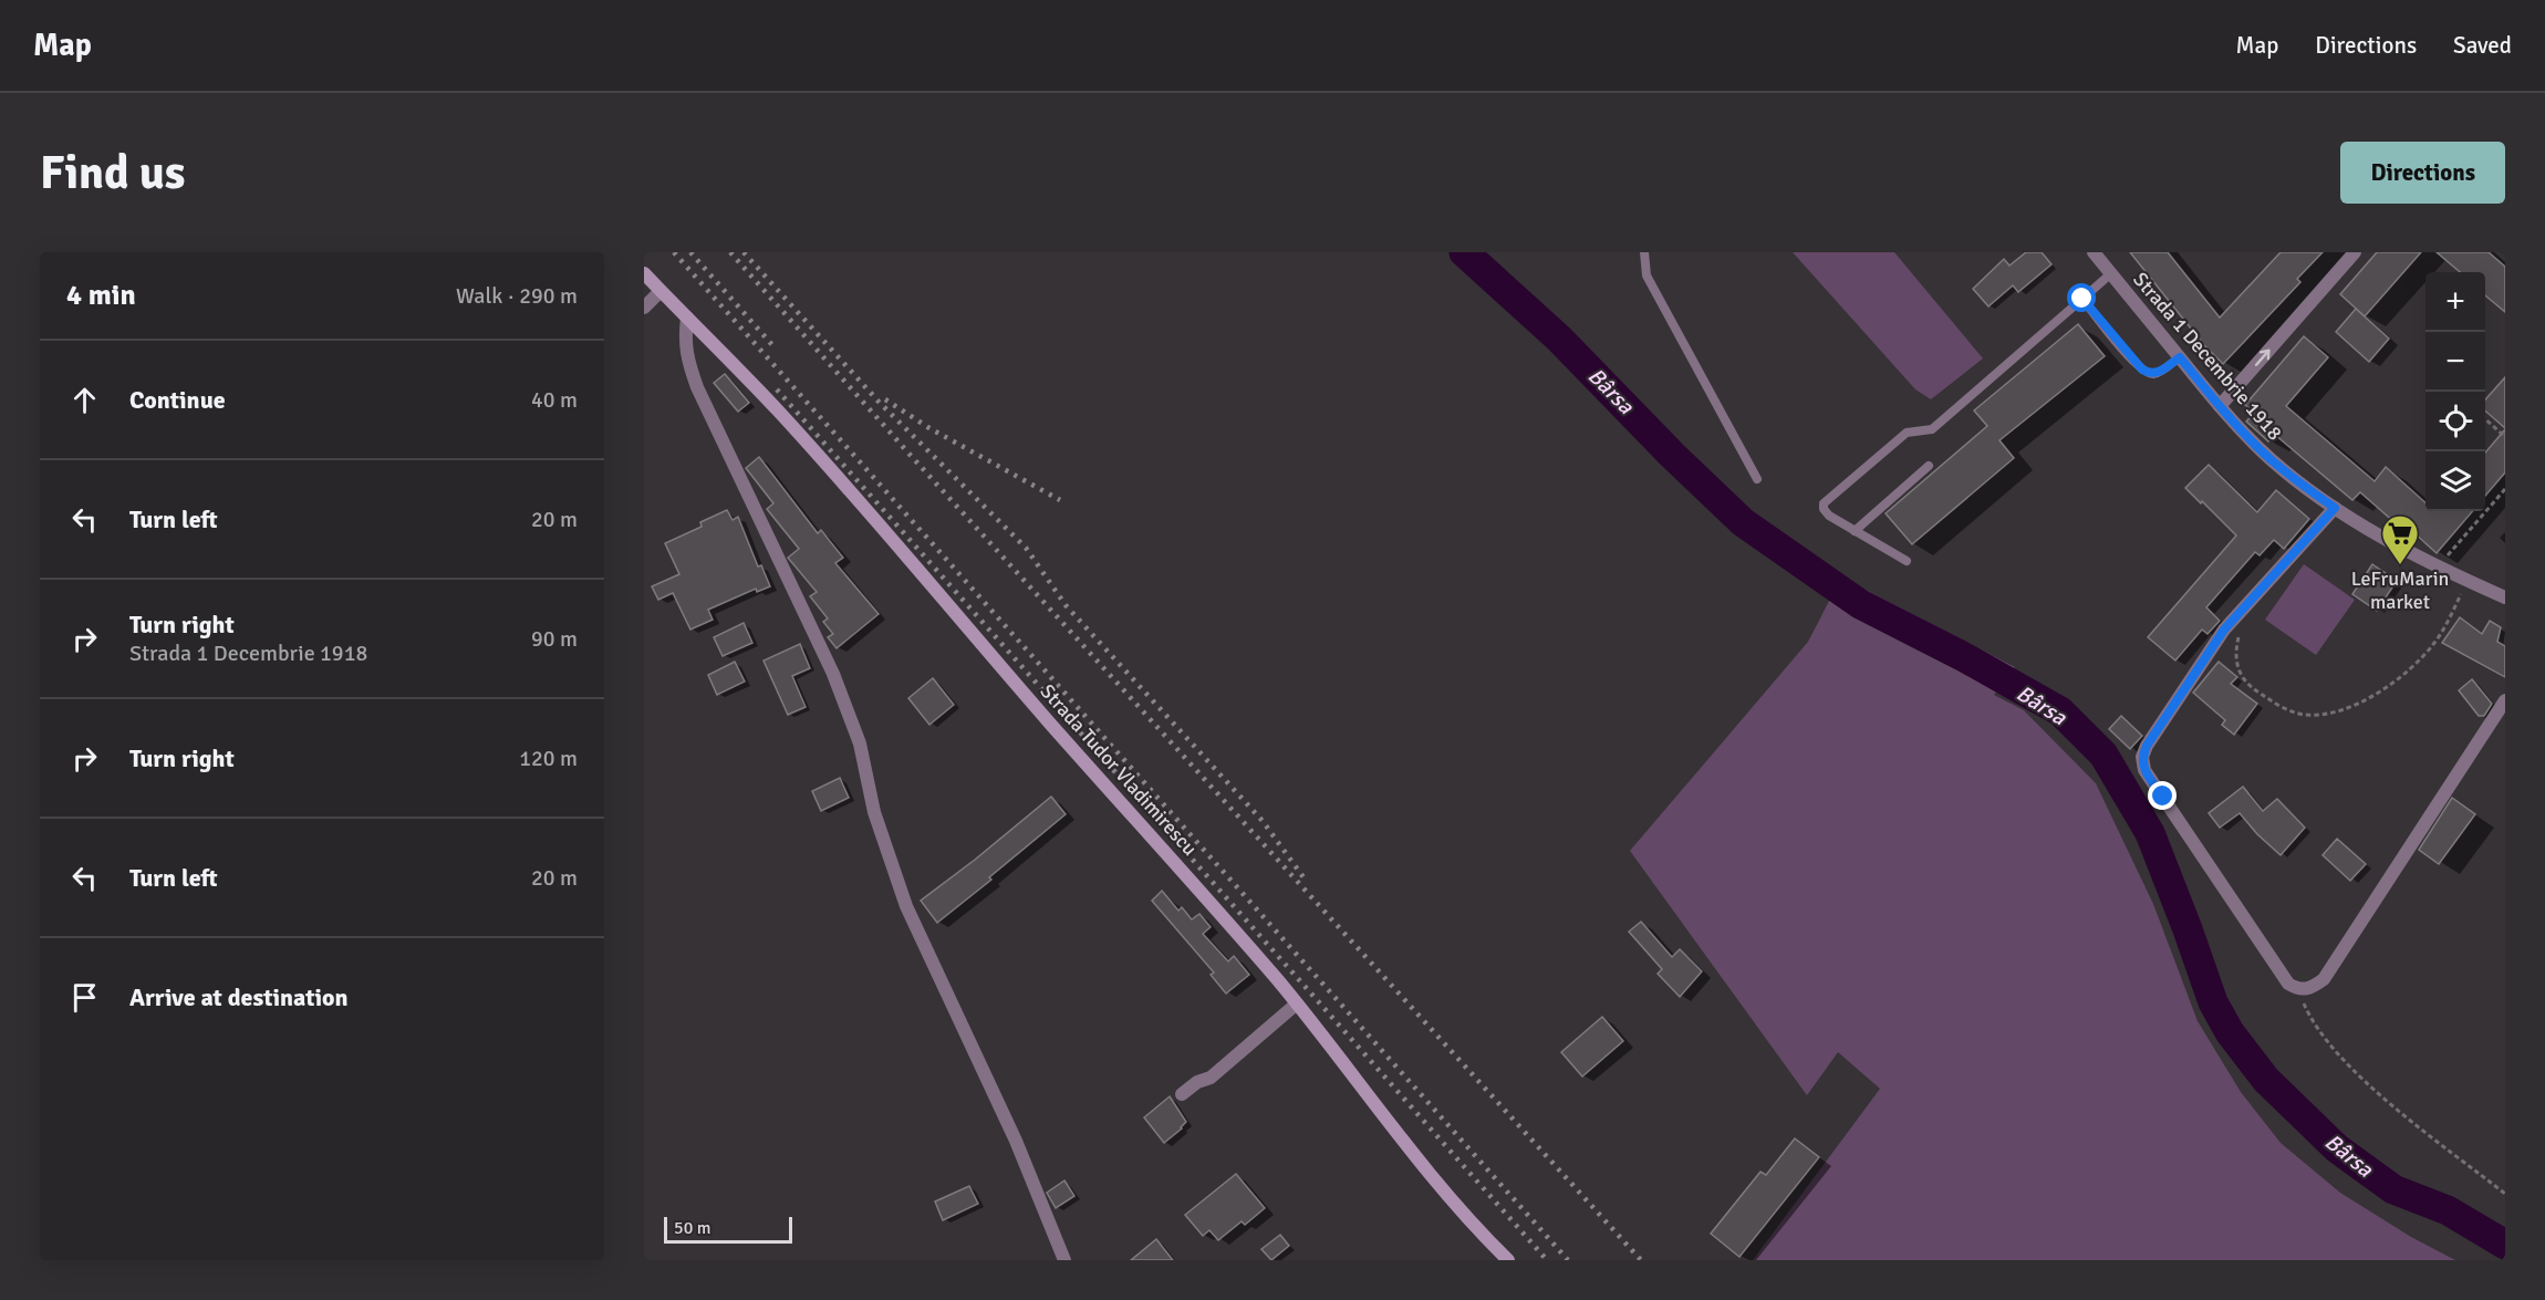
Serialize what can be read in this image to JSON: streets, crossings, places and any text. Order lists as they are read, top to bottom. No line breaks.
{"streets":{"main road":["Strada Tudor Vladimirescu"],"street":["Strada 1 Decembrie 1918"]},"water":["Bârsa"],"places":{"supermarket":["LeFruMarin market"]},"scale_bar":"50 m","page":{"header":"Map","nav":["Map","Directions","Saved"],"buttons":"Directions","title":"Find us","heading":["4 min","Walk · 290 m"],"map_buttons":["+","−"],"list":[["Continue","40 m"],["Turn left","20 m"],["Turn right","Strada 1 Decembrie 1918","90 m"],["Turn right","120 m"],["Turn left","20 m"],"Arrive at destination"],"scale":"50 m"}}
